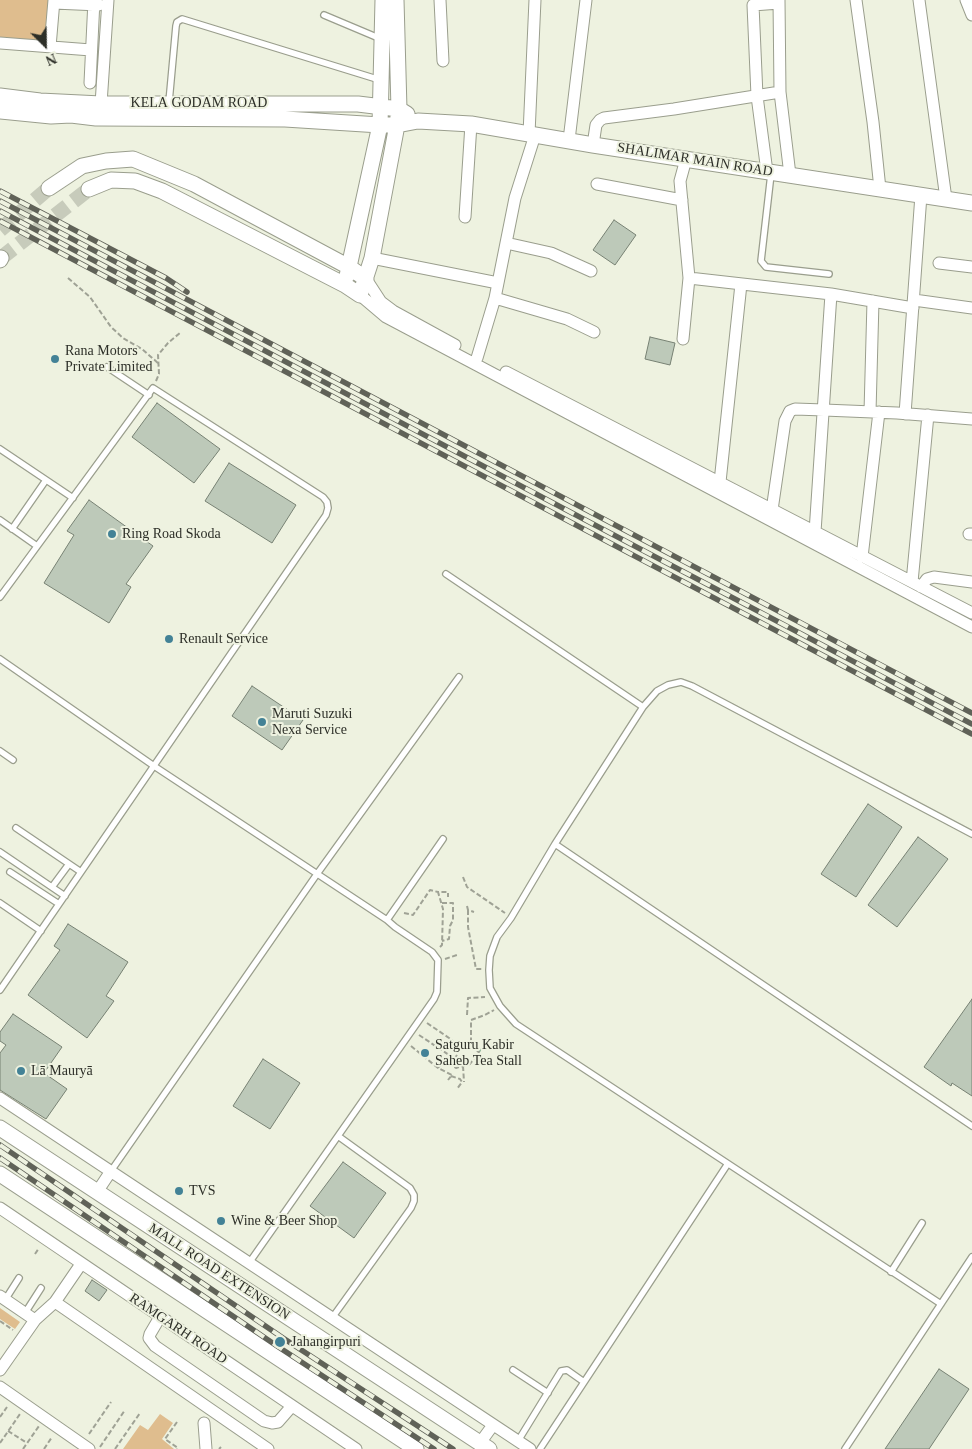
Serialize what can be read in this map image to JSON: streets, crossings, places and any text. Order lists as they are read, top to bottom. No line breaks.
{"streets":{"street":["KELA GODAM ROAD","SHALIMAR MAIN ROAD","MALL ROAD EXTENSION","RAMGARH ROAD"]},"crossings":[["KELA GODAM ROAD","SHALIMAR MAIN ROAD"]],"places":["Rana Motors Private Limited","Ring Road Skoda","Renault Service","Maruti Suzuki Nexa Service","Satguru Kabir Saheb Tea Stall","Lā Mauryā","TVS","Wine & Beer Shop","Jahangirpuri"],"north":"bottom right"}
